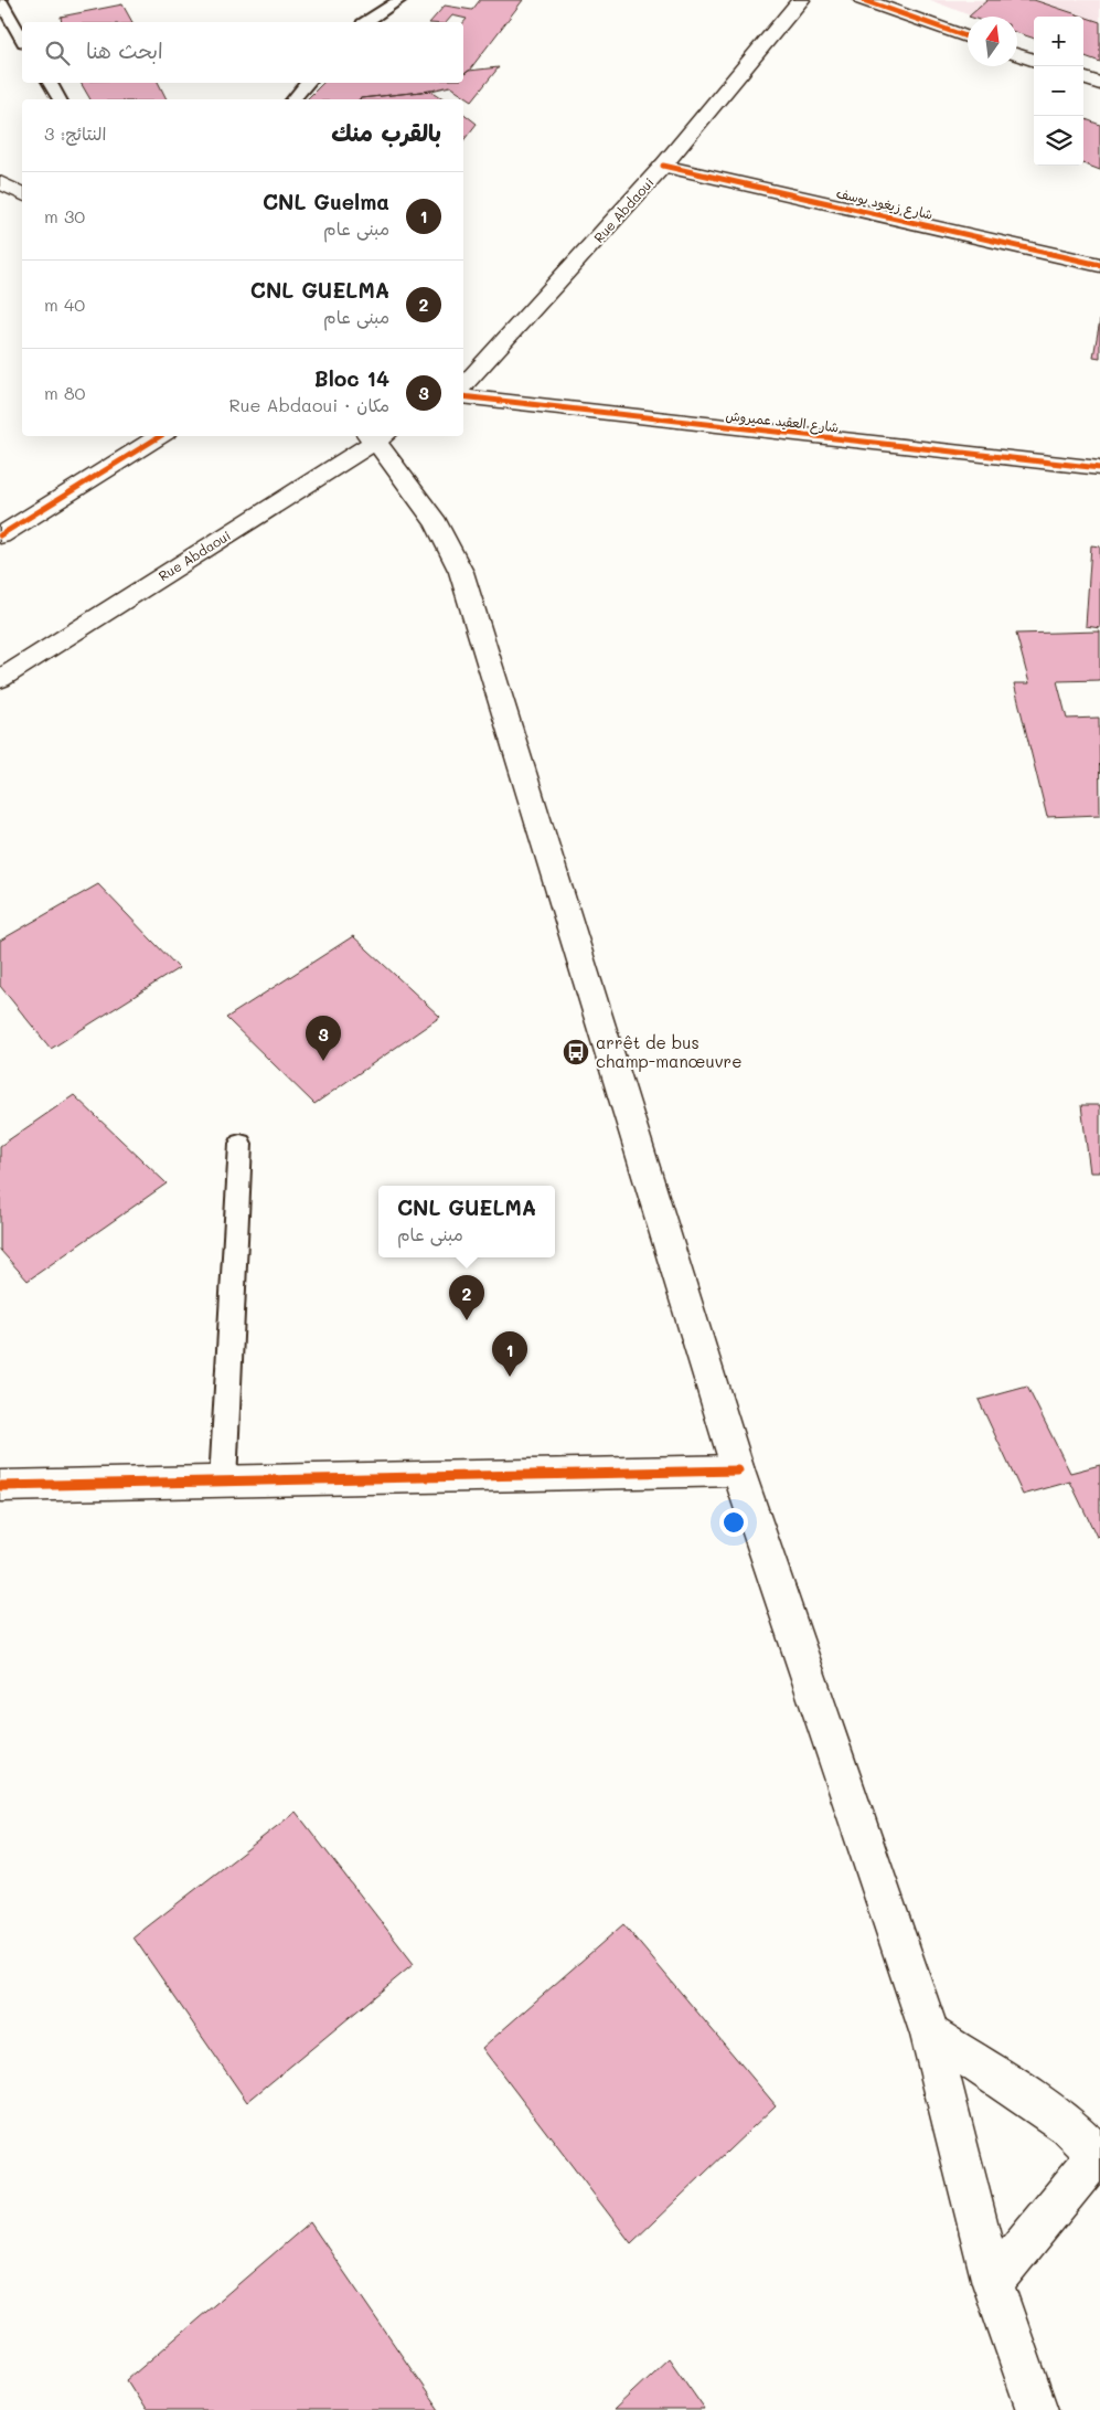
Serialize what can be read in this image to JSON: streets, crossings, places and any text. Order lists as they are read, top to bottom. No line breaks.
{"streets":{"main road":["شارع زيغود يوسف","Rue Abdaoui","شارع العقيد عميروش"]},"crossings":[["شارع زيغود يوسف","Rue Abdaoui"]],"places":{"bus stop":["arrêt de bus champ-manœuvre"]},"north":"top","page":{"map_buttons":["+","−"],"search":"ابحث هنا","heading":["بالقرب منك","النتائج: 3"],"list":[{"mark":"1","name":"CNL Guelma","note":"مبنى عام","value":"30 m"},{"mark":"2","name":"CNL GUELMA","note":"مبنى عام","value":"40 m"},{"mark":"3","name":"Bloc 14","note":"مكان · Rue Abdaoui","value":"80 m"}],"pins":["3","2","1"],"popup":["CNL GUELMA","مبنى عام"]}}
